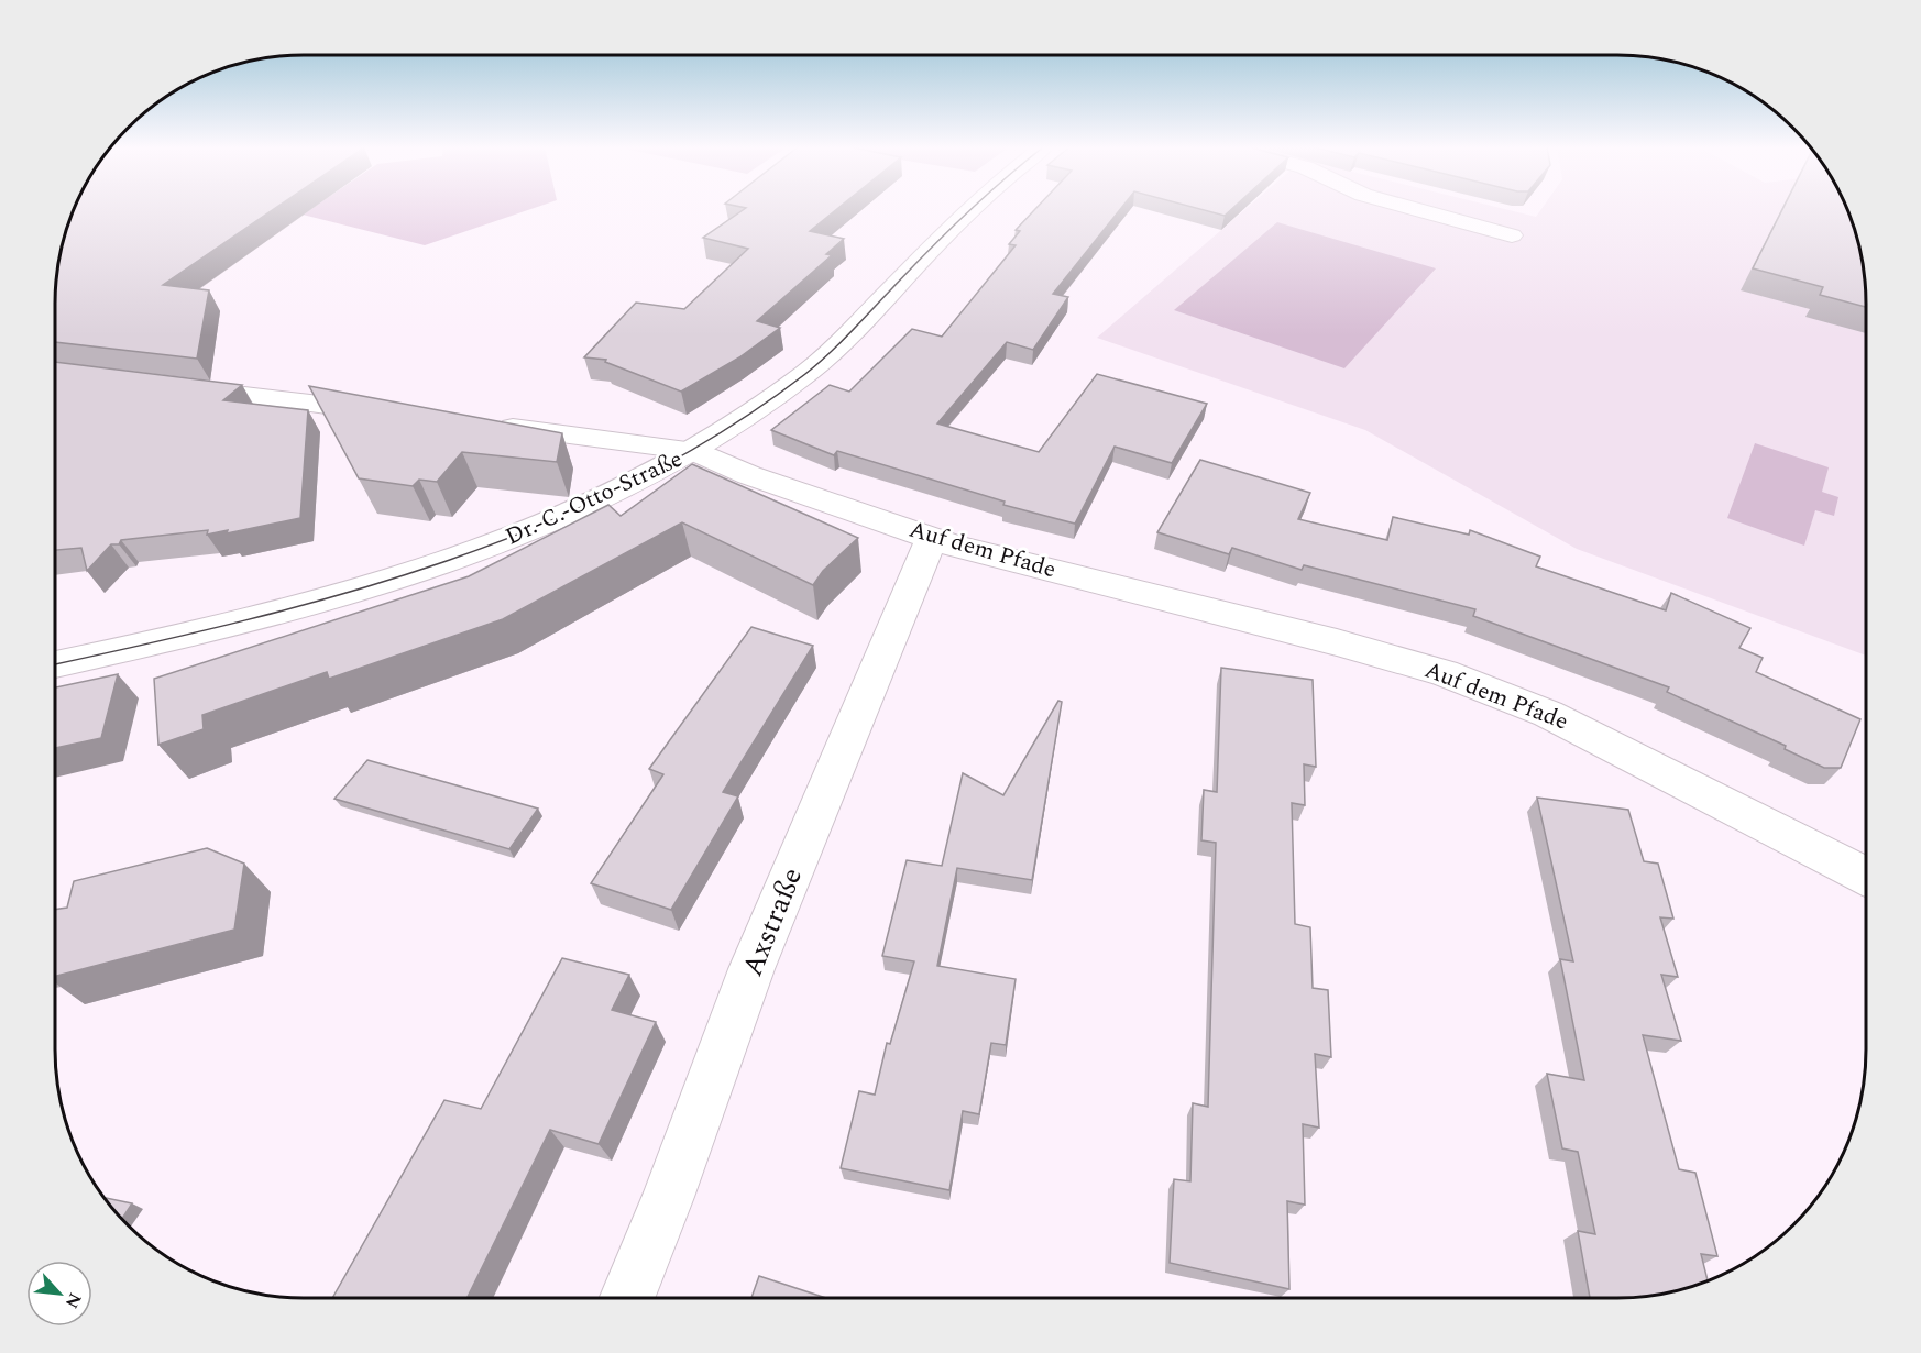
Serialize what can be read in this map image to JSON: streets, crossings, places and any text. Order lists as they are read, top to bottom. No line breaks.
{"streets":{"street":["Dr.-C.-Otto-Straße","Auf dem Pfade","Axstraße"]},"crossings":[["Dr.-C.-Otto-Straße","Auf dem Pfade"],["Auf dem Pfade","Axstraße"]],"north":"bottom right"}
